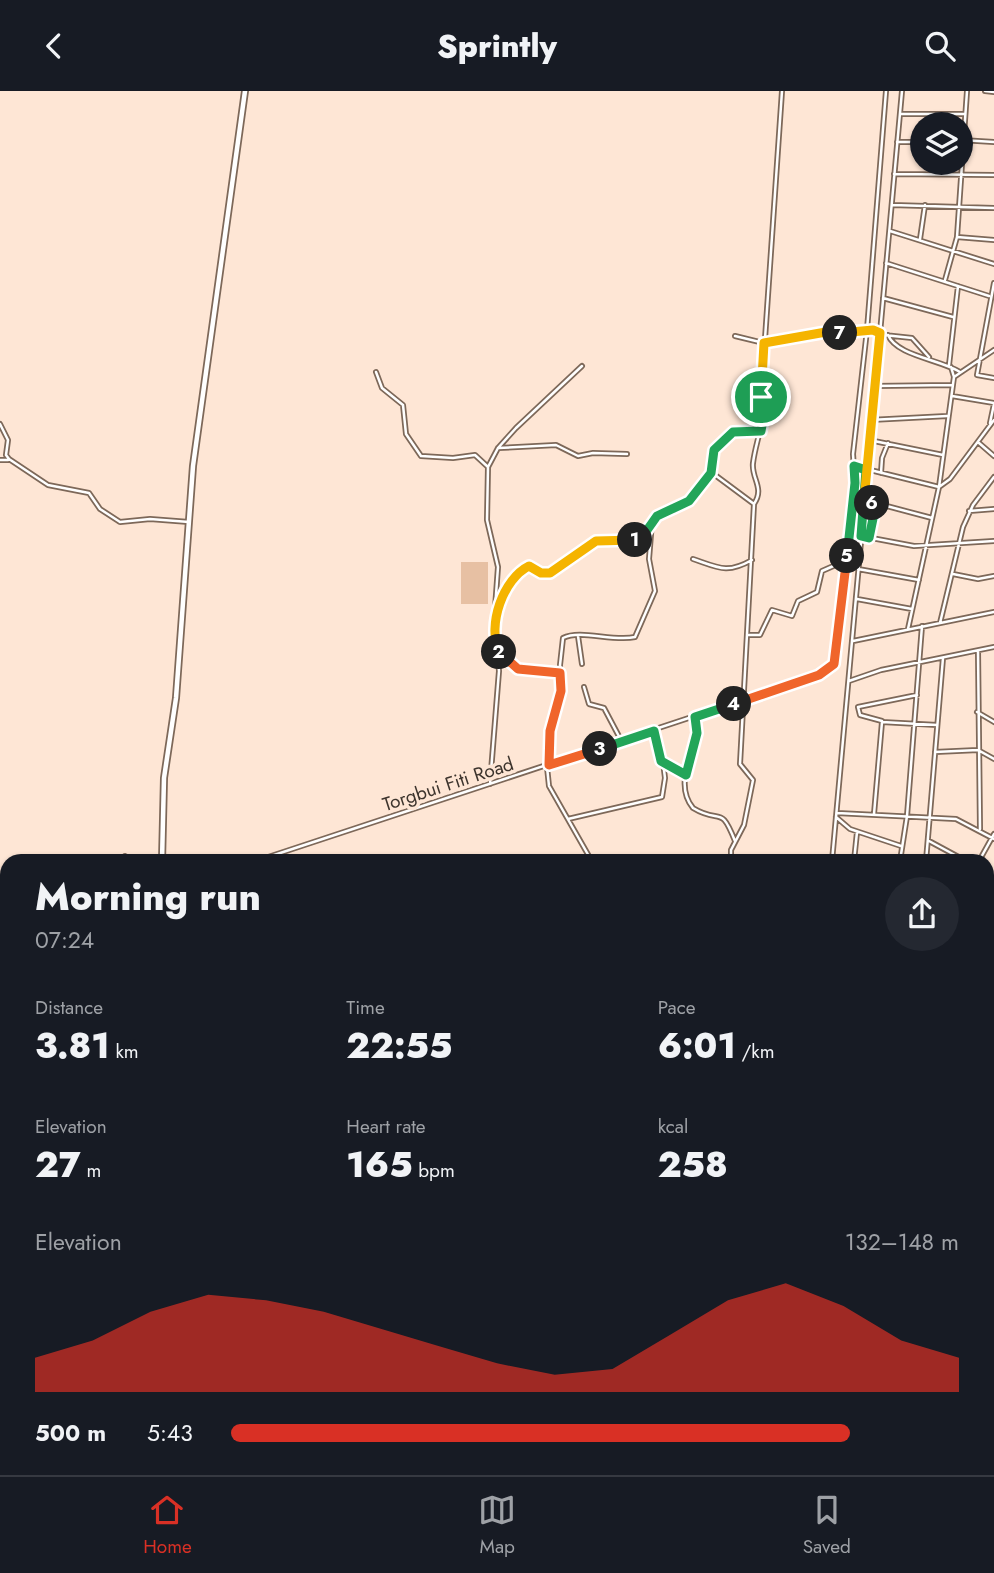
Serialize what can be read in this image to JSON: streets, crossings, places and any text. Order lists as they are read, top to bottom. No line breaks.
{"streets":{"street":["Torgbui Fiti Road"]},"page":{"header":"Sprintly","pins":["7","6","1","5","2","4","3"],"heading":["Morning run","07:24"],"stats":[["Distance","3.81 km"],["Time","22:55"],["Pace","6:01 /km"],["Elevation","27 m"],["Heart rate","165 bpm"],["kcal","258"]],"chart":["Elevation","132–148 m"],"list":[{"name":"500 m","note":"5:43"}],"tabs":["Home","Map","Saved"]}}
